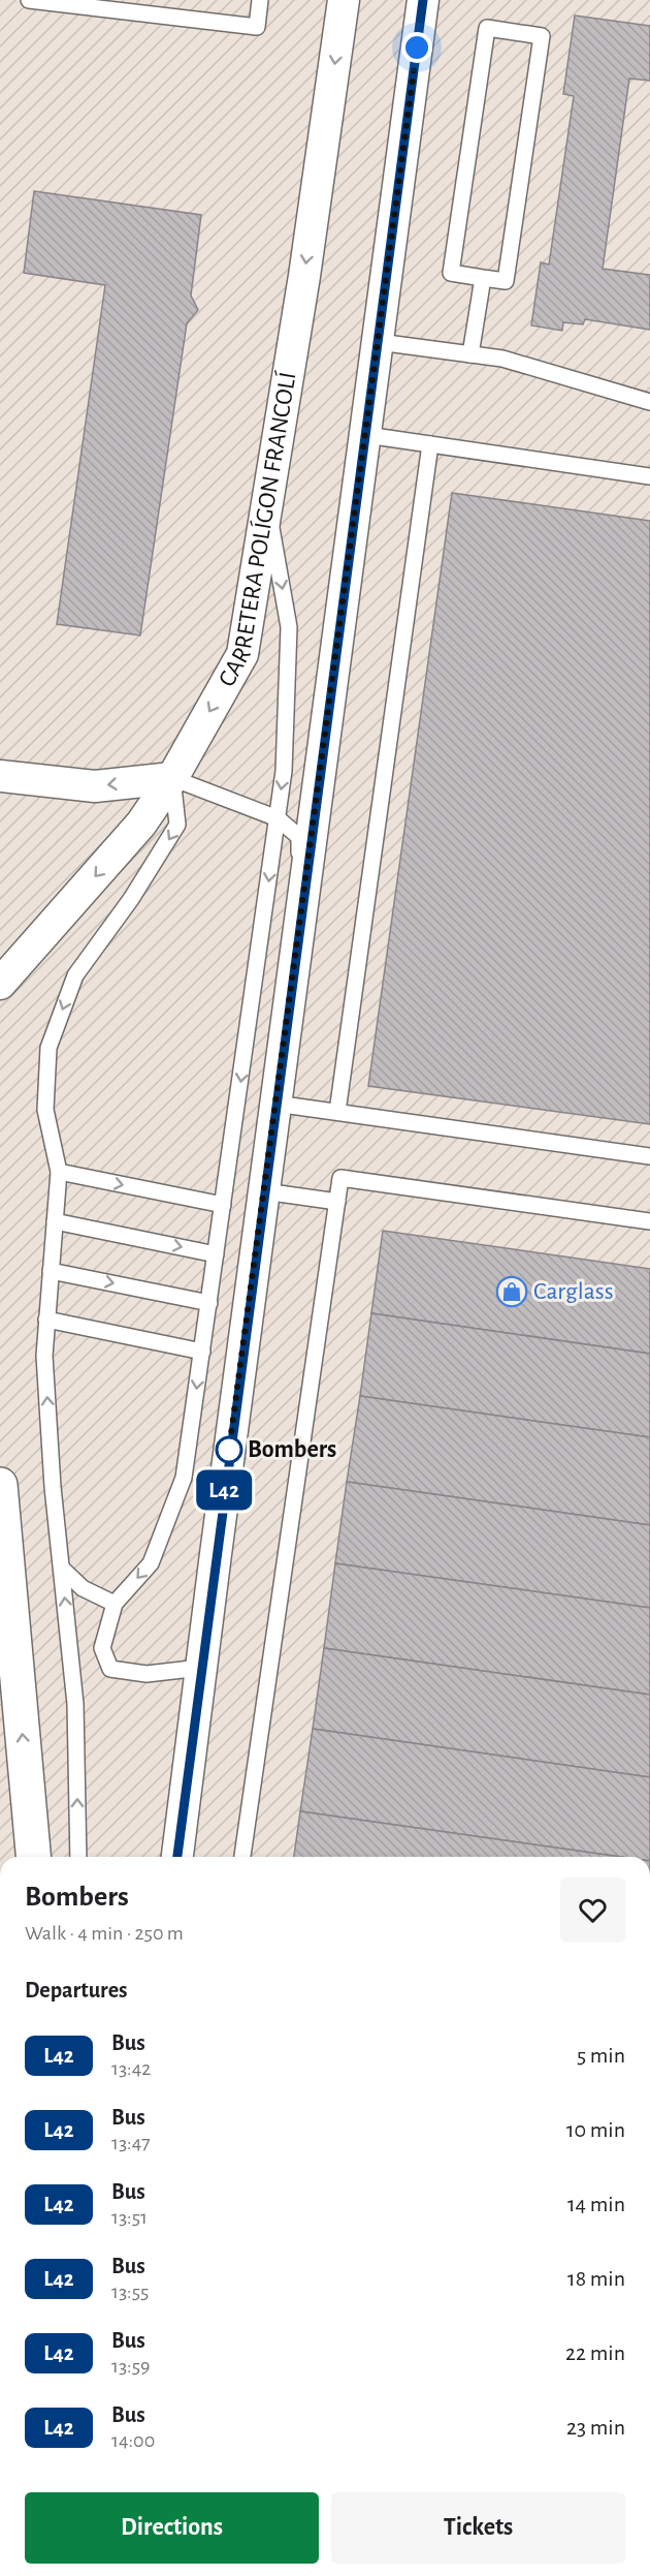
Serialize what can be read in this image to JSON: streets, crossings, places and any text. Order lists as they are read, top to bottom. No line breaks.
{"streets":{"street":["CARRETERA POLÍGON FRANCOLÍ"]},"places":{"shop":["Carglass"],"other":["Bombers"]},"lines":["bus line L42"],"page":{"on_map":"L42","heading":[["Bombers","Walk · 4 min · 250 m"],"Departures"],"list":[{"mark":"L42","name":"Bus","note":"13:42","value":"5 min"},{"mark":"L42","name":"Bus","note":"13:47","value":"10 min"},{"mark":"L42","name":"Bus","note":"13:51","value":"14 min"},{"mark":"L42","name":"Bus","note":"13:55","value":"18 min"},{"mark":"L42","name":"Bus","note":"13:59","value":"22 min"},{"mark":"L42","name":"Bus","note":"14:00","value":"23 min"}],"buttons":["Directions","Tickets"]}}
